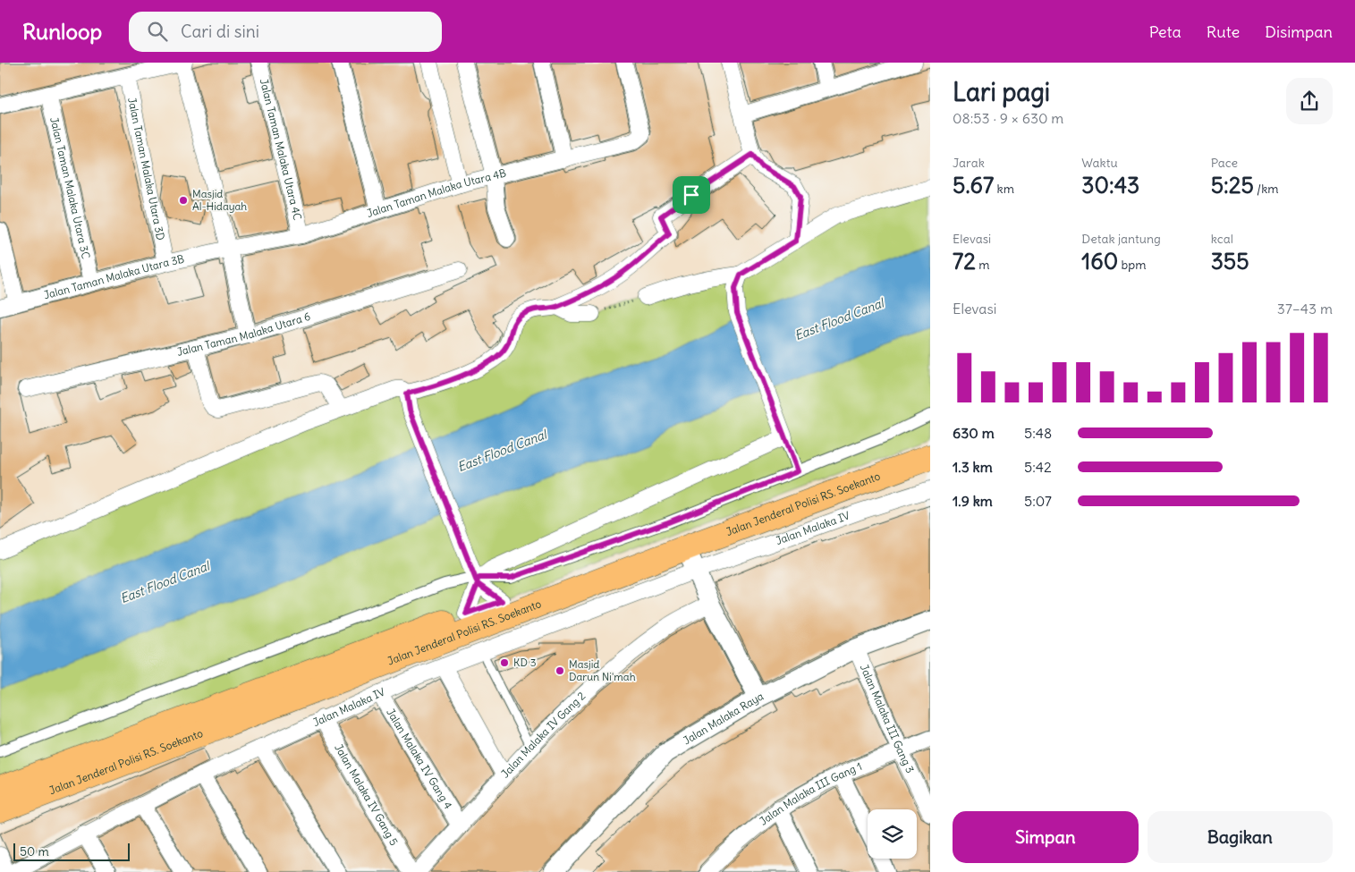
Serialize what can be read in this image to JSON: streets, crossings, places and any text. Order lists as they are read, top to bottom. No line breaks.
{"streets":{"main road":["Jalan Jenderal Polisi RS. Soekanto"],"street":["Jalan Taman Malaka Utara 4C","Jalan Taman Malaka Utara 3D","Jalan Taman Malaka Utara 3C","Jalan Taman Malaka Utara 4B","Jalan Taman Malaka Utara 3B","Jalan Taman Malaka Utara 6","Jalan Malaka IV","Jalan Malaka III Gang 3","Jalan Malaka Raya","Jalan Malaka IV Gang 2","Jalan Malaka IV Gang 4","Jalan Malaka IV Gang 5","Jalan Malaka III Gang 1"]},"crossings":[["Jalan Taman Malaka Utara 4C","Jalan Taman Malaka Utara 4B"],["Jalan Taman Malaka Utara 3D","Jalan Taman Malaka Utara 3B"],["Jalan Taman Malaka Utara 3C","Jalan Taman Malaka Utara 3B"],["Jalan Taman Malaka Utara 4B","Jalan Taman Malaka Utara 3B"],["Jalan Malaka IV","Jalan Malaka IV Gang 4"],["Jalan Malaka IV","Jalan Malaka IV Gang 5"],["Jalan Malaka III Gang 3","Jalan Malaka Raya"],["Jalan Malaka III Gang 3","Jalan Malaka III Gang 1"],["Jalan Malaka IV Gang 2","Jalan Malaka IV Gang 4"]],"water":["East Flood Canal"],"places":["Masjid Al-Hidayah","KD 3","Masjid Darun Ni'mah"],"scale_bar":"50 m","page":{"header":"Runloop","search":"Cari di sini","nav":["Peta","Rute","Disimpan"],"heading":["Lari pagi","08:53 · 9 × 630 m"],"stats":[["Jarak","5.67 km"],["Waktu","30:43"],["Pace","5:25 /km"],["Elevasi","72 m"],["Detak jantung","160 bpm"],["kcal","355"]],"chart":["Elevasi","37–43 m"],"list":[{"name":"630 m","note":"5:48"},{"name":"1.3 km","note":"5:42"},{"name":"1.9 km","note":"5:07"}],"buttons":["Simpan","Bagikan"],"scale":"50 m"}}
